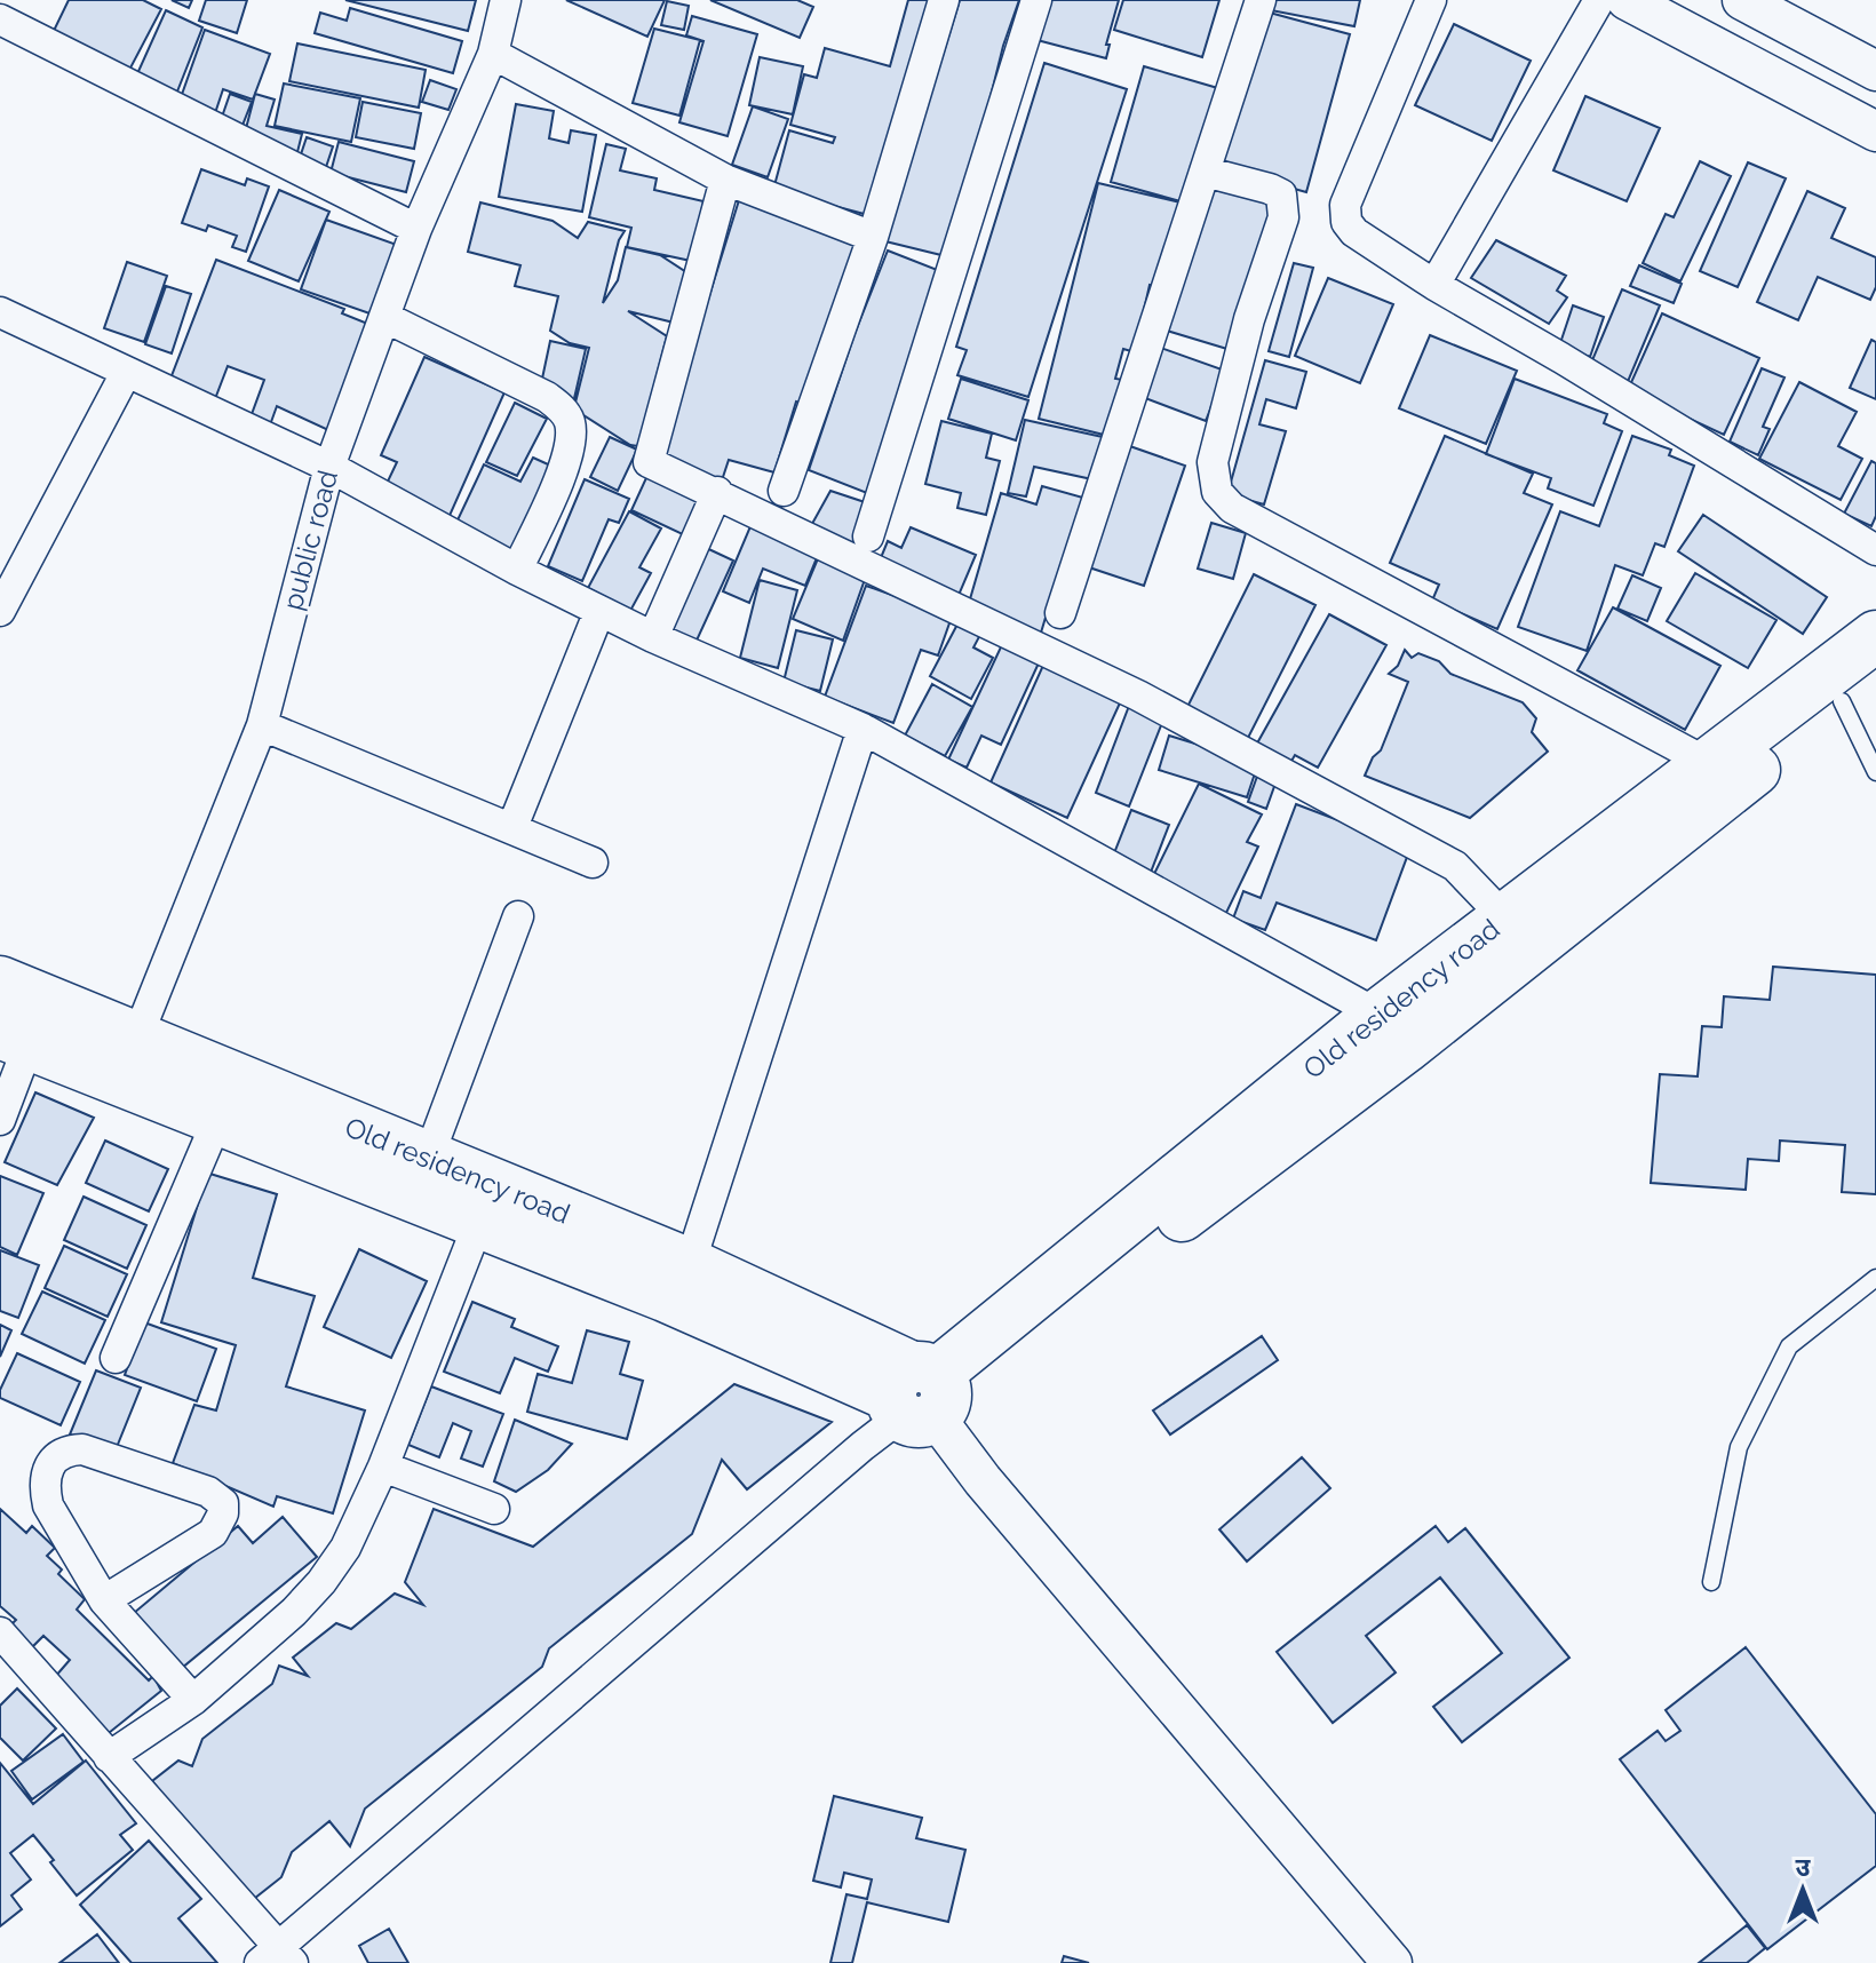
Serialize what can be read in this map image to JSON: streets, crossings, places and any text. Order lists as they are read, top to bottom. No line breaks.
{"streets":{"highway":["Old residency road"],"street":["public road"]},"crossings":[["public road","Old residency road"]],"north":"top"}
